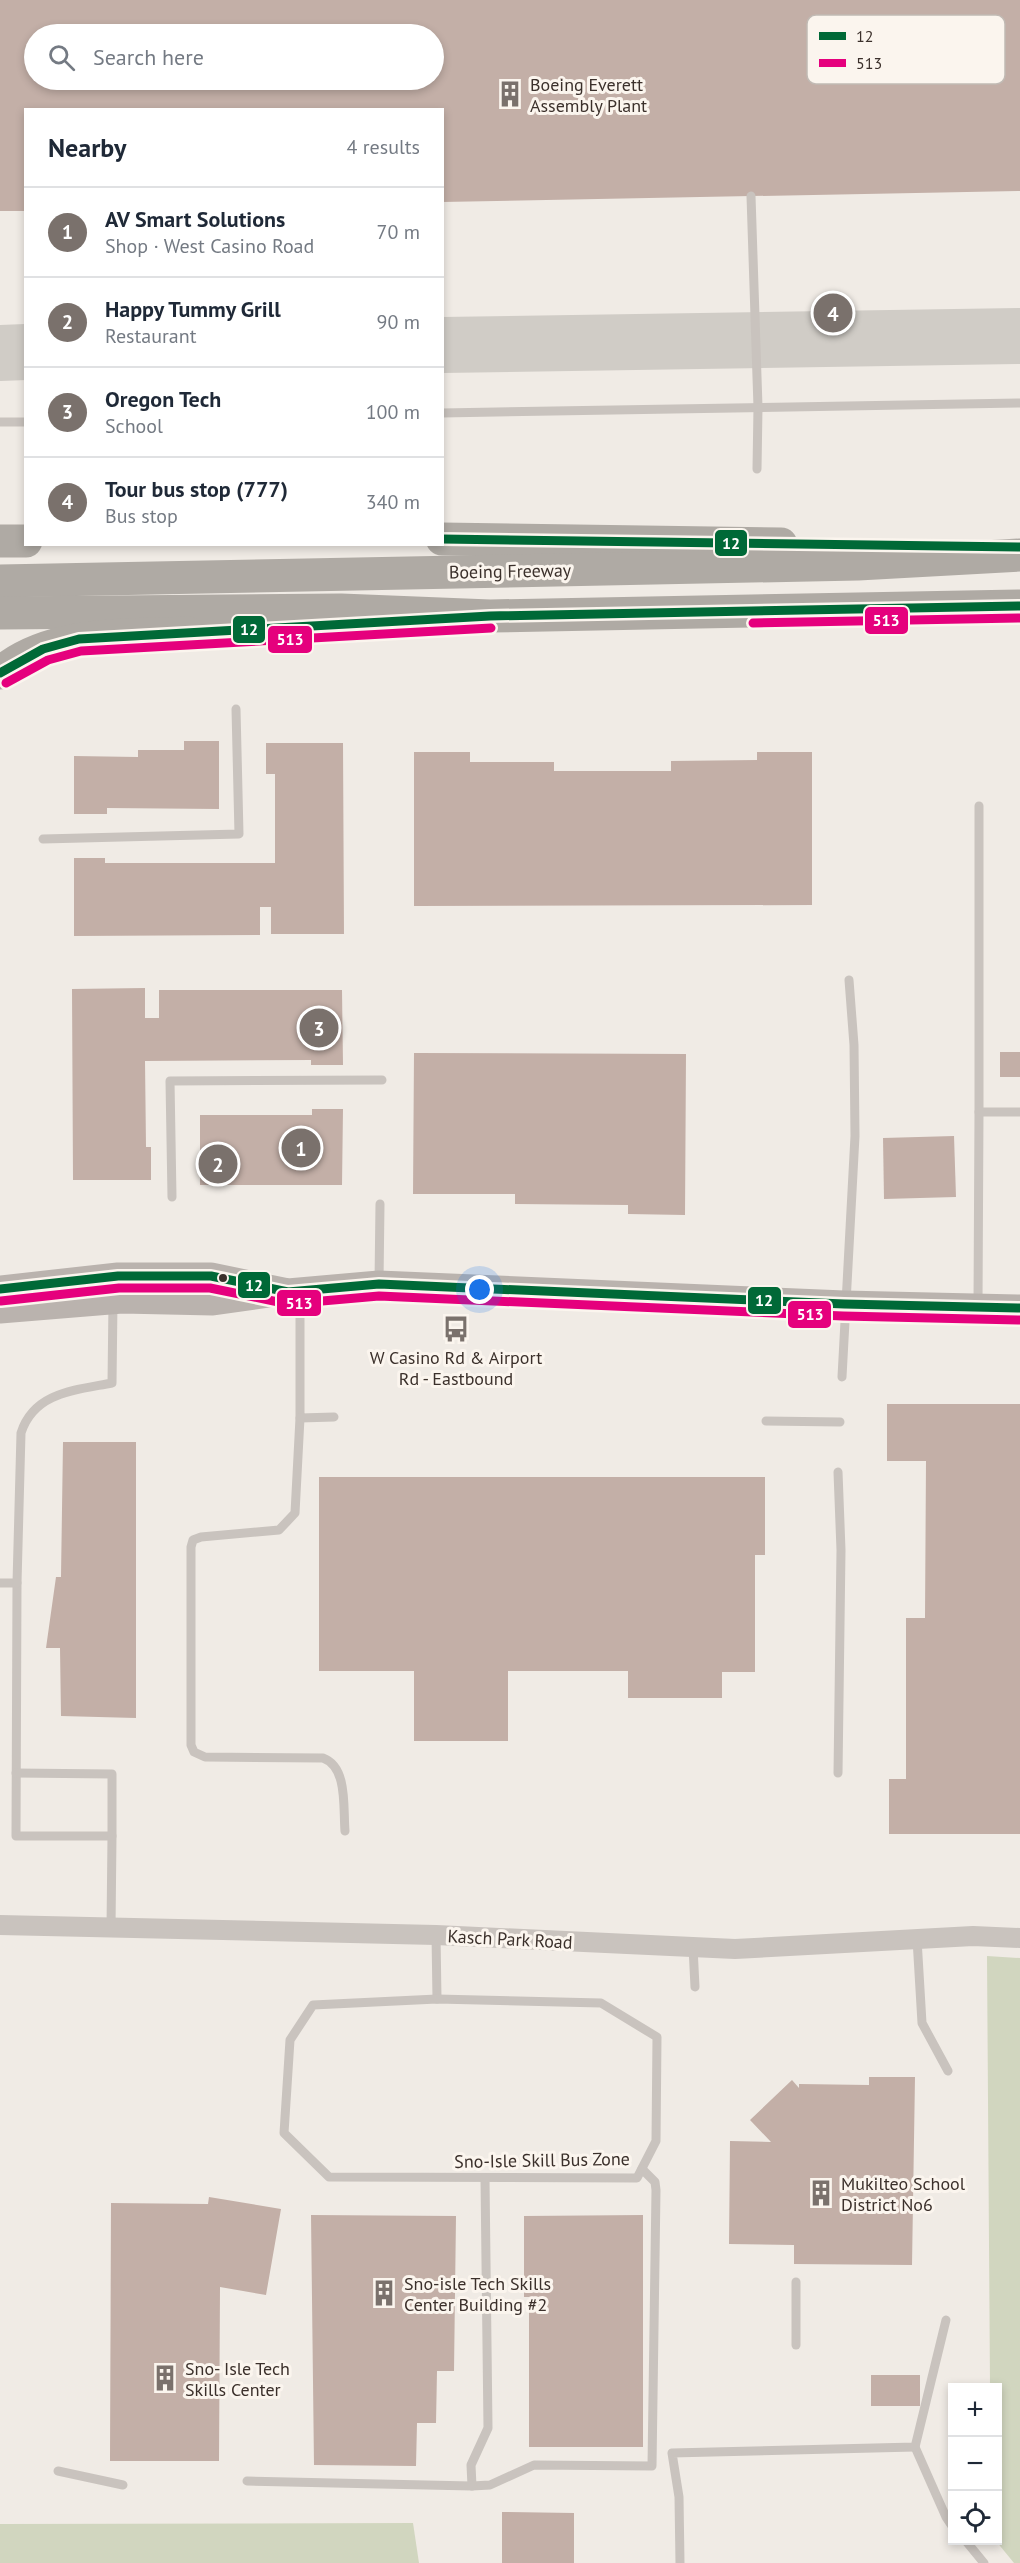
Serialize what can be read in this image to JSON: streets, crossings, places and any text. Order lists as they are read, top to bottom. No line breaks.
{"streets":{"highway":["Boeing Freeway"],"street":["Kasch Park Road"],"lane":["Sno-Isle Skill Bus Zone"]},"places":{"building":["Boeing Everett Assembly Plant","Mukilteo School District No6","Sno-isle Tech Skills Center Building #2","Sno- Isle Tech Skills Center"],"bus stop":["W Casino Rd & Airport Rd - Eastbound"]},"lines":["transit line 12","transit line 513"],"legend":["12","513"],"page":{"search":"Search here","heading":["Nearby","4 results"],"list":[{"mark":"1","name":"AV Smart Solutions","note":"Shop · West Casino Road","value":"70 m"},{"mark":"2","name":"Happy Tummy Grill","note":"Restaurant","value":"90 m"},{"mark":"3","name":"Oregon Tech","note":"School","value":"100 m"},{"mark":"4","name":"Tour bus stop (777)","note":"Bus stop","value":"340 m"}],"pins":["4","3","1","2"],"map_buttons":["+","−"]}}
